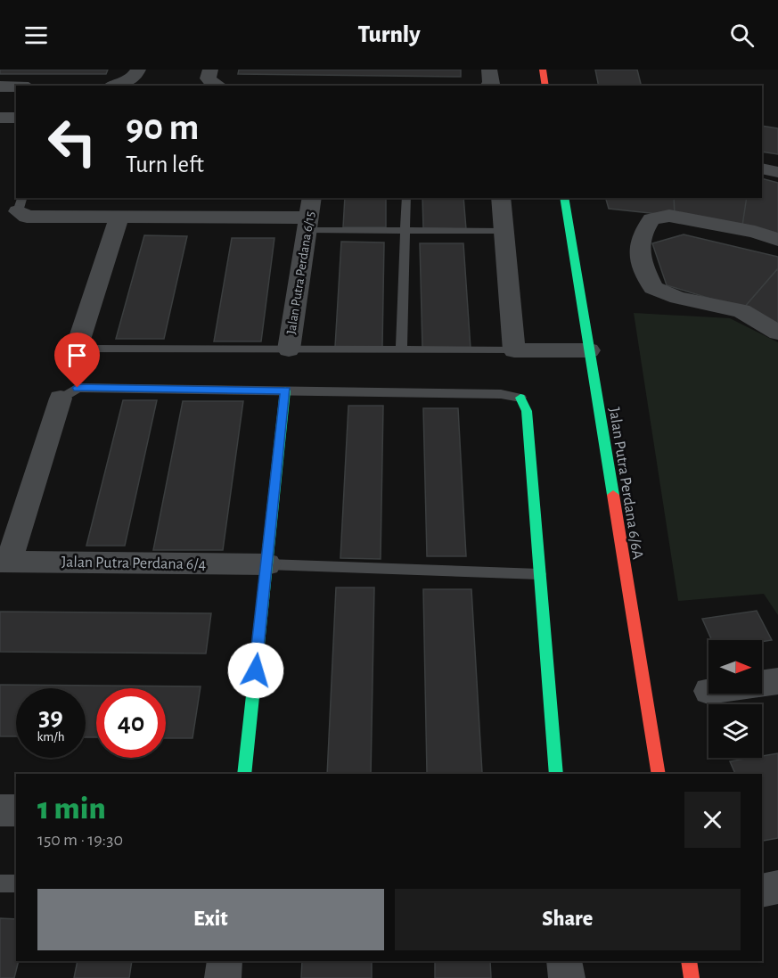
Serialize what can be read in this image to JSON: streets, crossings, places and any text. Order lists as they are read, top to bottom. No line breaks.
{"streets":{"street":["Jalan Putra Perdana 6/15","Jalan Putra Perdana 6/6A","Jalan Putra Perdana 6/4"]},"north":"right","page":{"header":"Turnly","turn":["90 m","Turn left"],"speed":"39 km/h","limit":"40","heading":["1 min","150 m · 19:30"],"buttons":["Exit","Share"]}}
